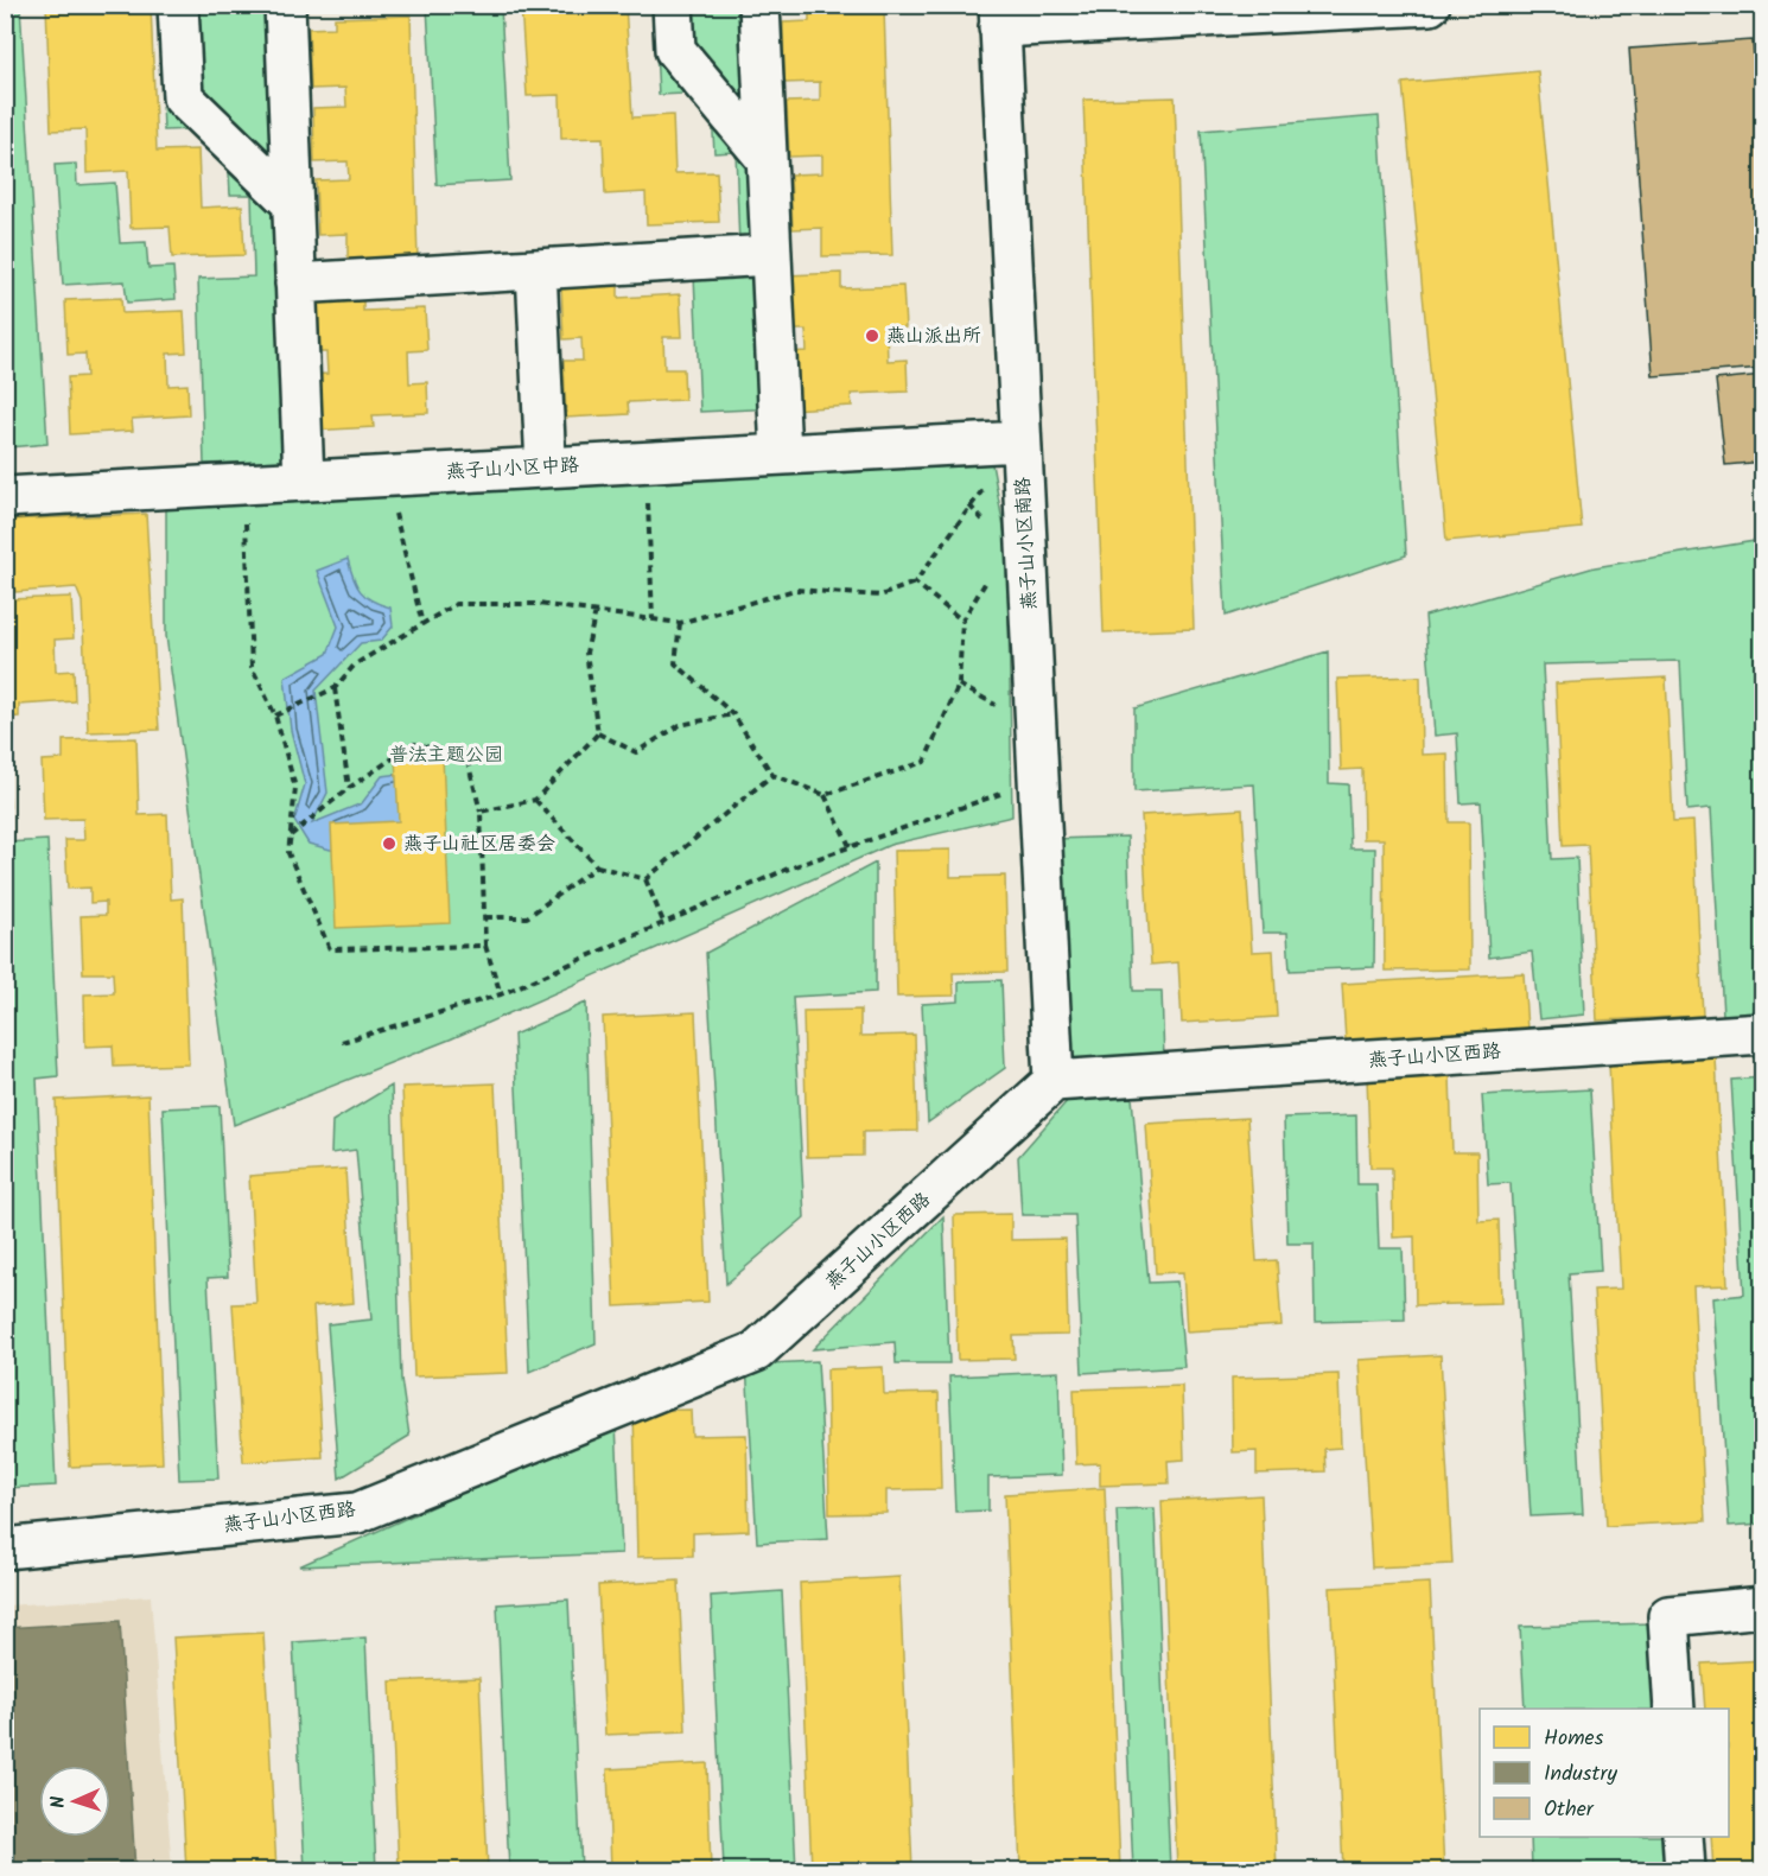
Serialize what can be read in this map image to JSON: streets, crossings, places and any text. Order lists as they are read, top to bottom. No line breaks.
{"streets":{"street":["燕子山小区中路","燕子山小区南路","燕子山小区西路"]},"crossings":[["燕子山小区中路","燕子山小区南路"],["燕子山小区南路","燕子山小区西路"]],"parks":["普法主题公园"],"places":["燕山派出所","燕子山社区居委会"],"legend":["Homes","Industry","Other"],"north":"left"}
